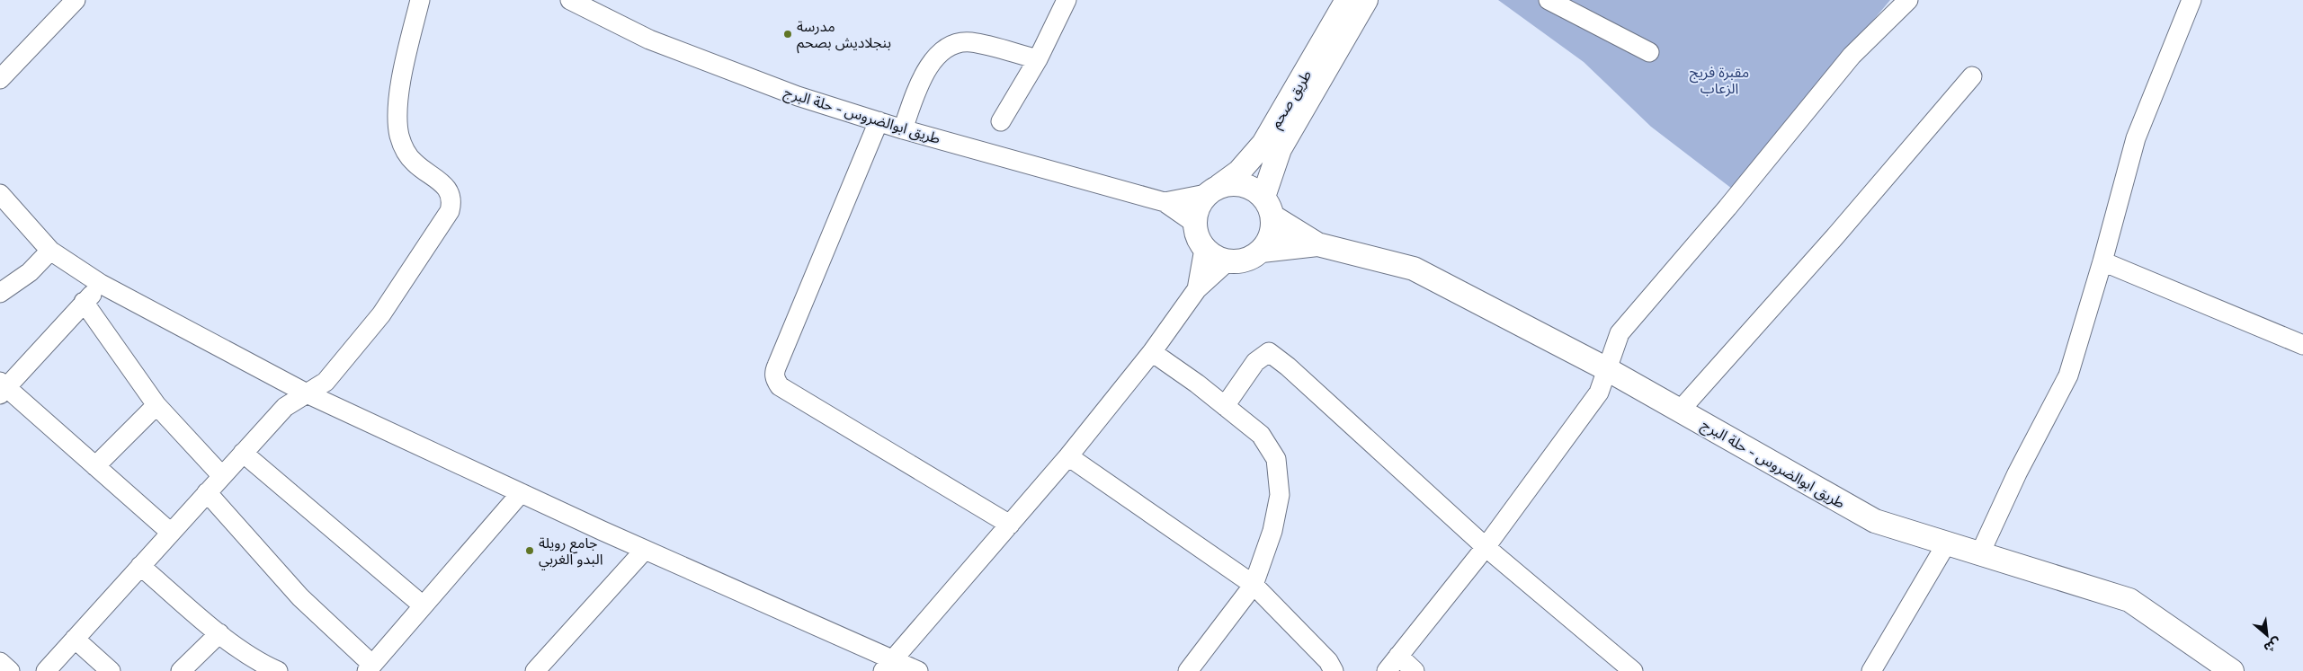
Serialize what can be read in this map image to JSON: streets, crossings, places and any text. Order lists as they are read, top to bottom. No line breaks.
{"streets":{"main road":["طريق صحم","طريق ابوالضروس - حلة البرج"]},"crossings":[["طريق صحم","طريق ابوالضروس - حلة البرج"]],"parks":["مقبرة فريج الزعاب"],"places":["مدرسة بنجلاديش بصحم","جامع رويلة البدو الغربي"],"north":"bottom right"}
